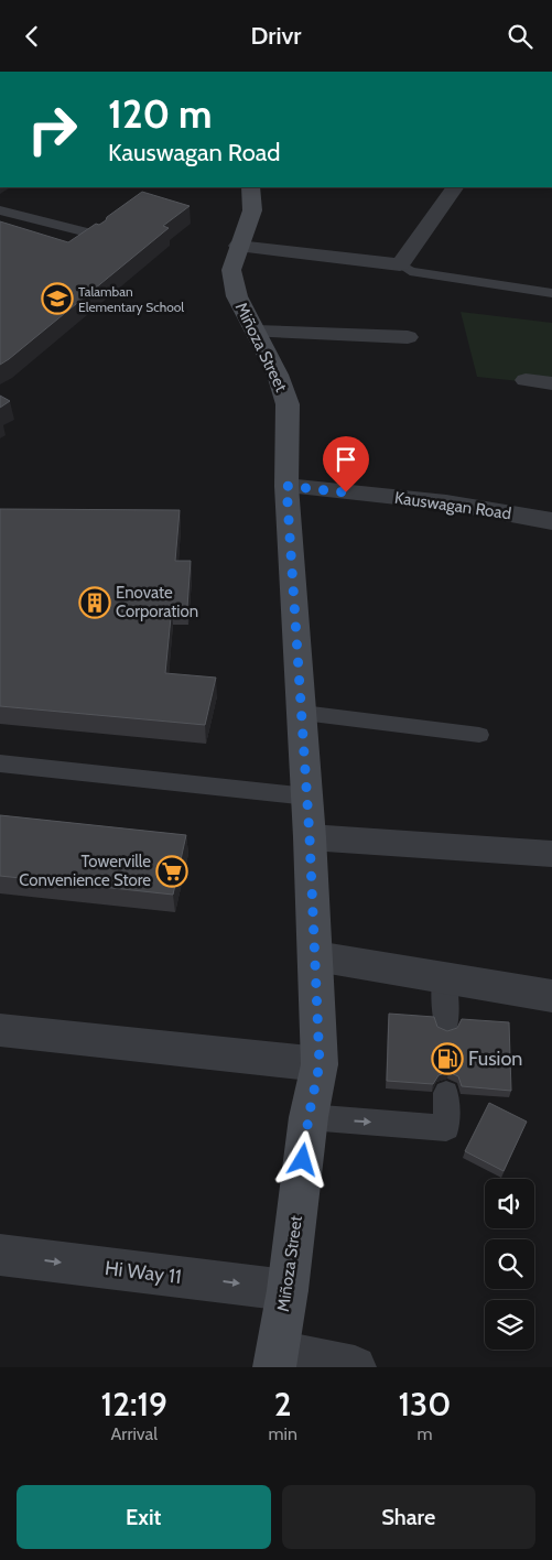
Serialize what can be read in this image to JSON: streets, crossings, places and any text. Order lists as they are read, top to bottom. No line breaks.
{"streets":{"main road":["Miñoza Street"],"street":["Kauswagan Road","Hi Way 11"]},"crossings":[["Miñoza Street","Kauswagan Road"],["Miñoza Street","Hi Way 11"]],"places":{"school or university":["Talamban Elementary School"],"building":["Enovate Corporation"],"supermarket":["Towerville Convenience Store"],"fuel station":["Fusion"]},"page":{"header":"Drivr","turn":["120 m","Kauswagan Road"],"eta":["12:19","Arrival","2","min","130","m"],"buttons":["Exit","Share"]}}
